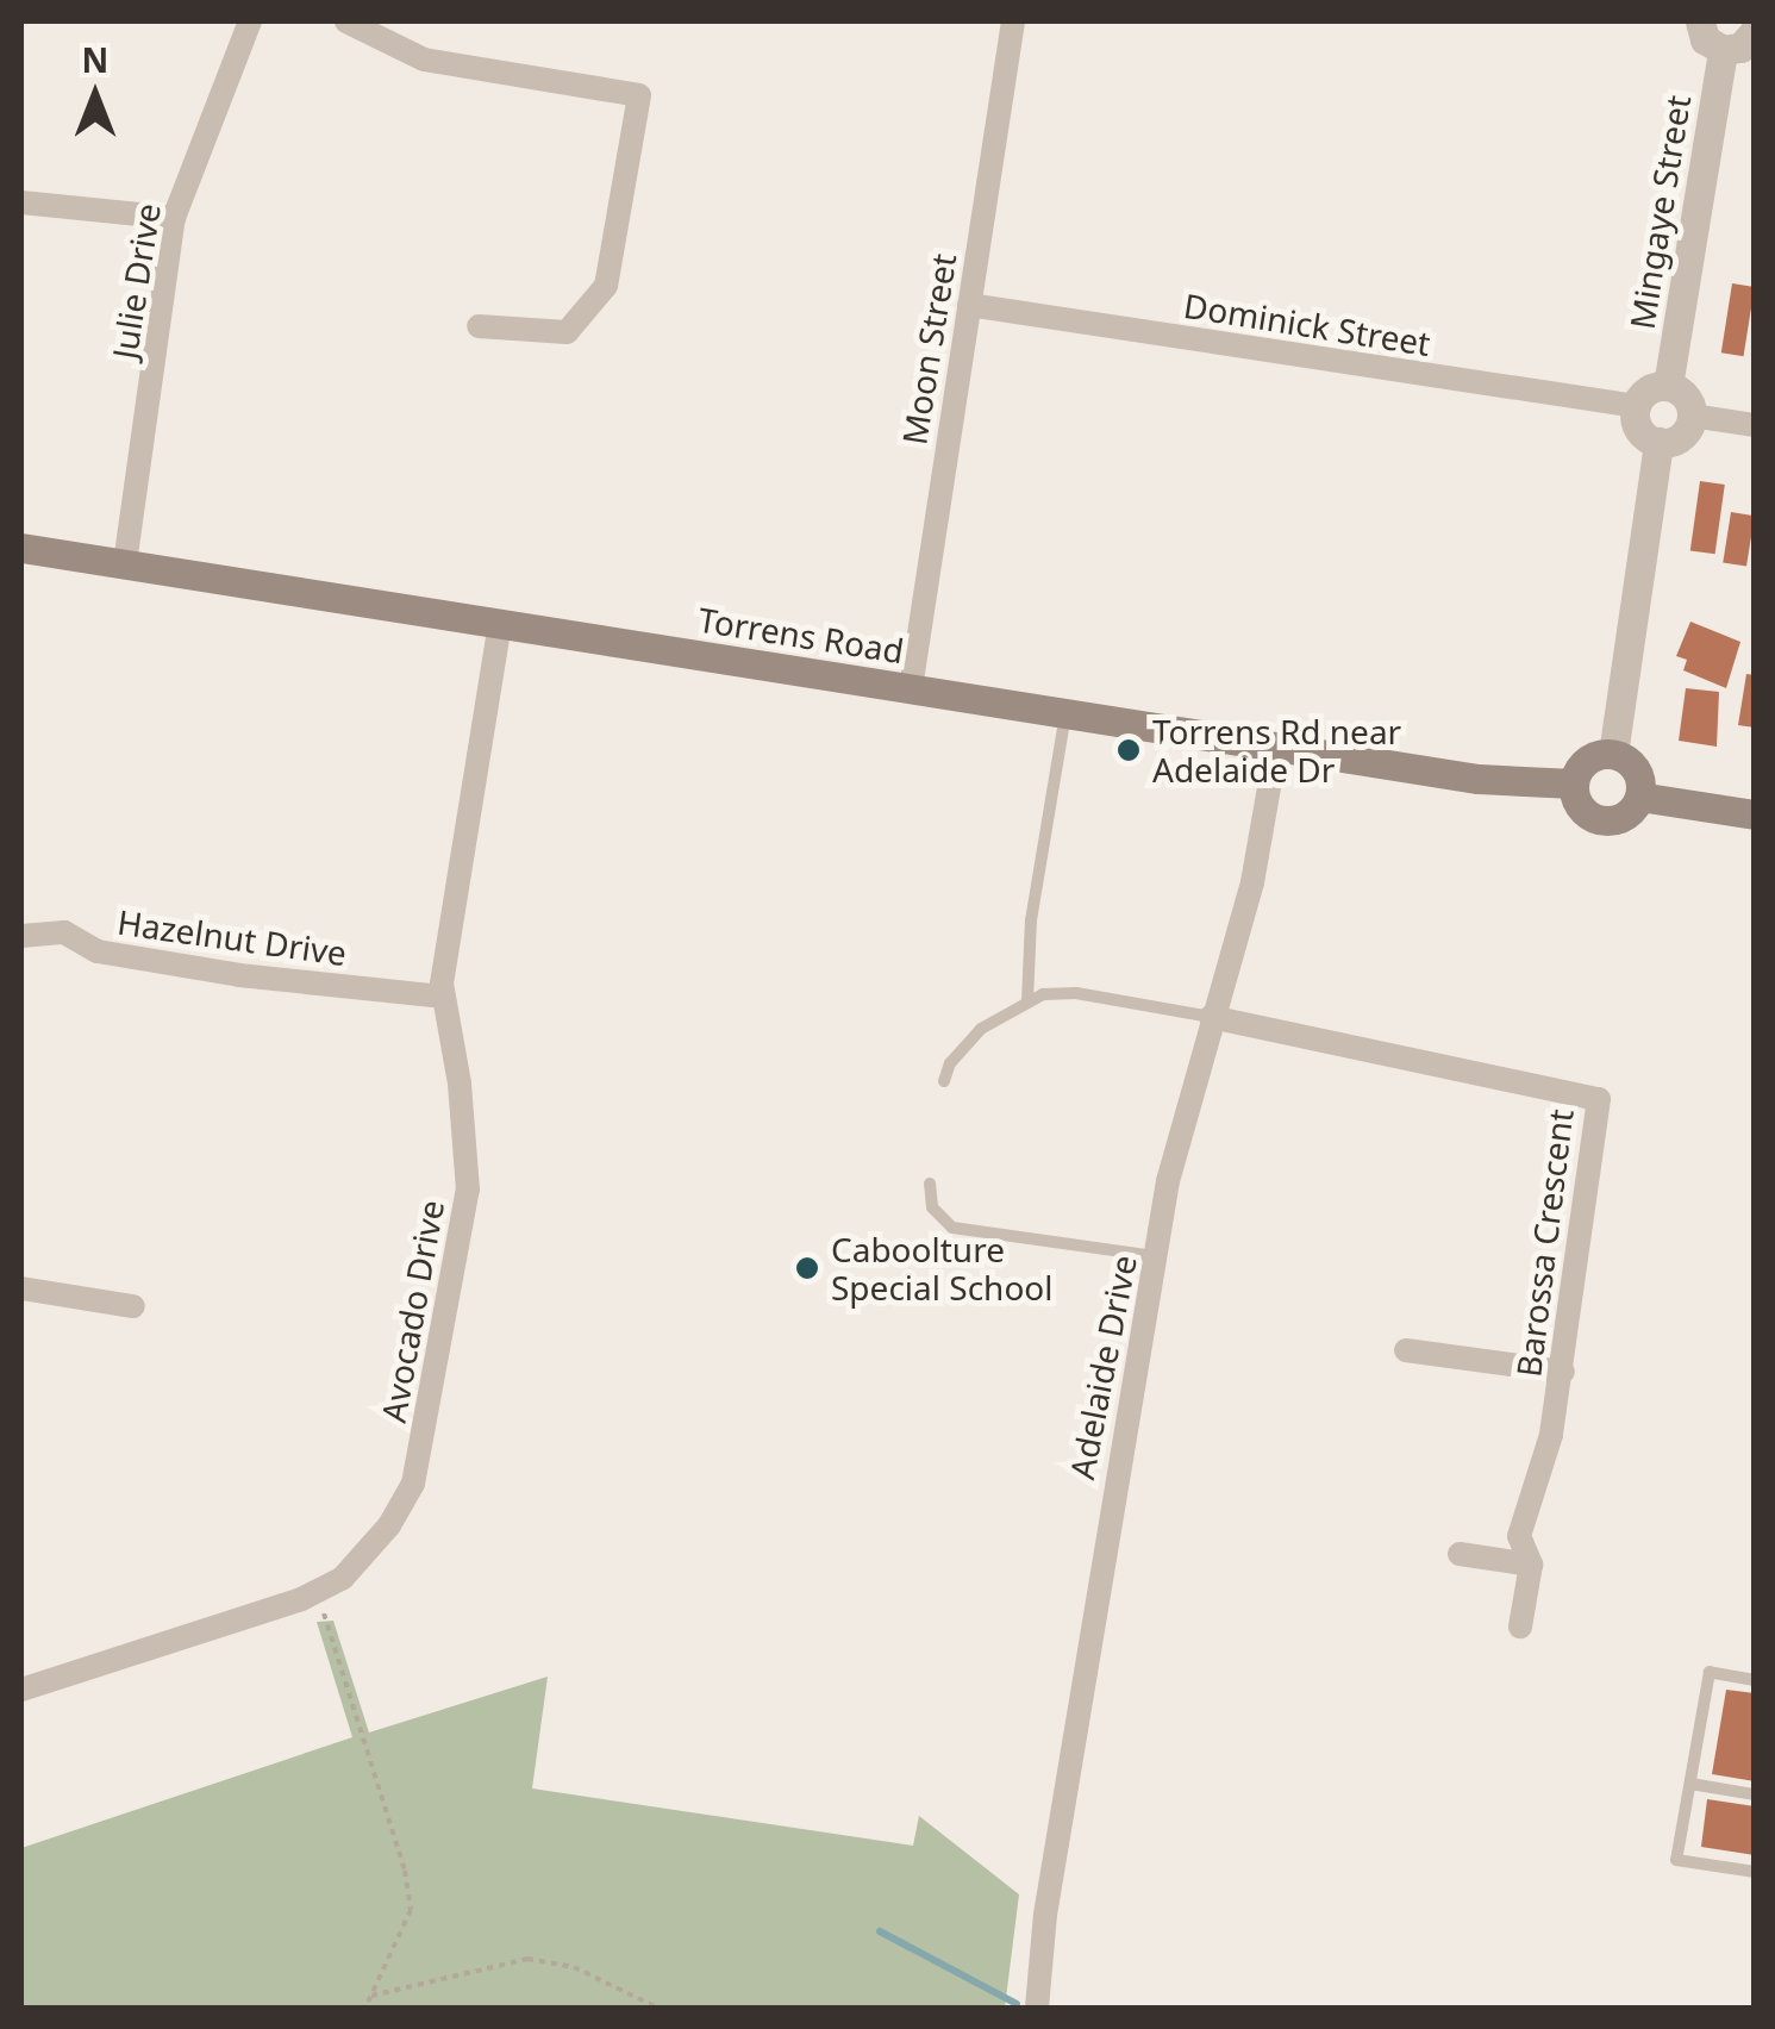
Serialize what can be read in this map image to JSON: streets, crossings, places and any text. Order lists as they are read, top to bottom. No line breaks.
{"streets":{"main road":["Torrens Road"],"street":["Mingaye Street","Julie Drive","Dominick Street","Moon Street","Hazelnut Drive","Barossa Crescent","Avocado Drive","Adelaide Drive"]},"crossings":[["Mingaye Street","Dominick Street"],["Julie Drive","Torrens Road"],["Dominick Street","Moon Street"],["Moon Street","Torrens Road"],["Torrens Road","Avocado Drive"],["Torrens Road","Adelaide Drive"],["Hazelnut Drive","Avocado Drive"],["Barossa Crescent","Adelaide Drive"]],"places":["Torrens Rd near Adelaide Dr","Caboolture Special School"],"north":"top"}
